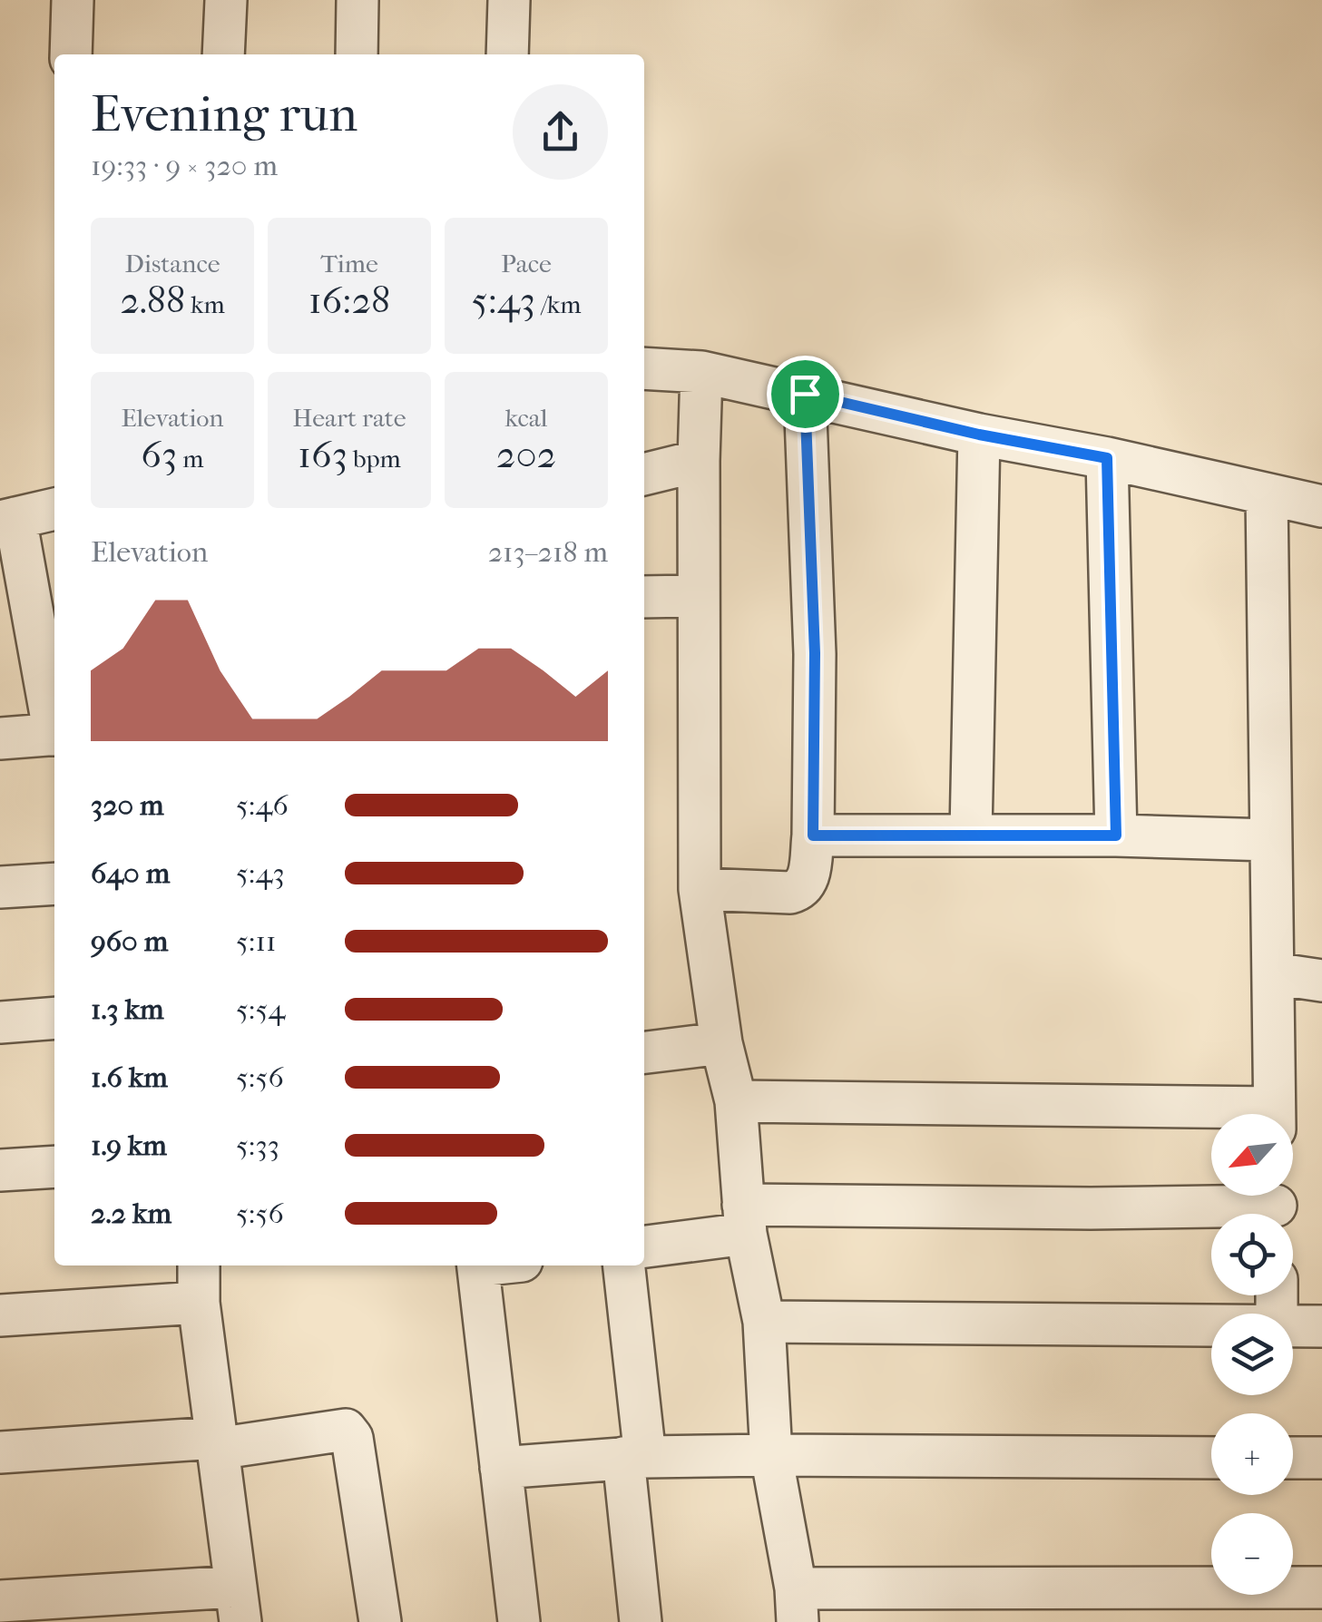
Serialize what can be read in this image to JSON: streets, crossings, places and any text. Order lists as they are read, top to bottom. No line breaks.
{"north":"bottom left","page":{"heading":["Evening run","19:33 · 9 × 320 m"],"stats":[["Distance","2.88 km"],["Time","16:28"],["Pace","5:43 /km"],["Elevation","63 m"],["Heart rate","163 bpm"],["kcal","202"]],"chart":["Elevation","213–218 m"],"list":[{"name":"320 m","note":"5:46"},{"name":"640 m","note":"5:43"},{"name":"960 m","note":"5:11"},{"name":"1.3 km","note":"5:54"},{"name":"1.6 km","note":"5:56"},{"name":"1.9 km","note":"5:33"},{"name":"2.2 km","note":"5:56"}],"map_buttons":["+","−"]}}
